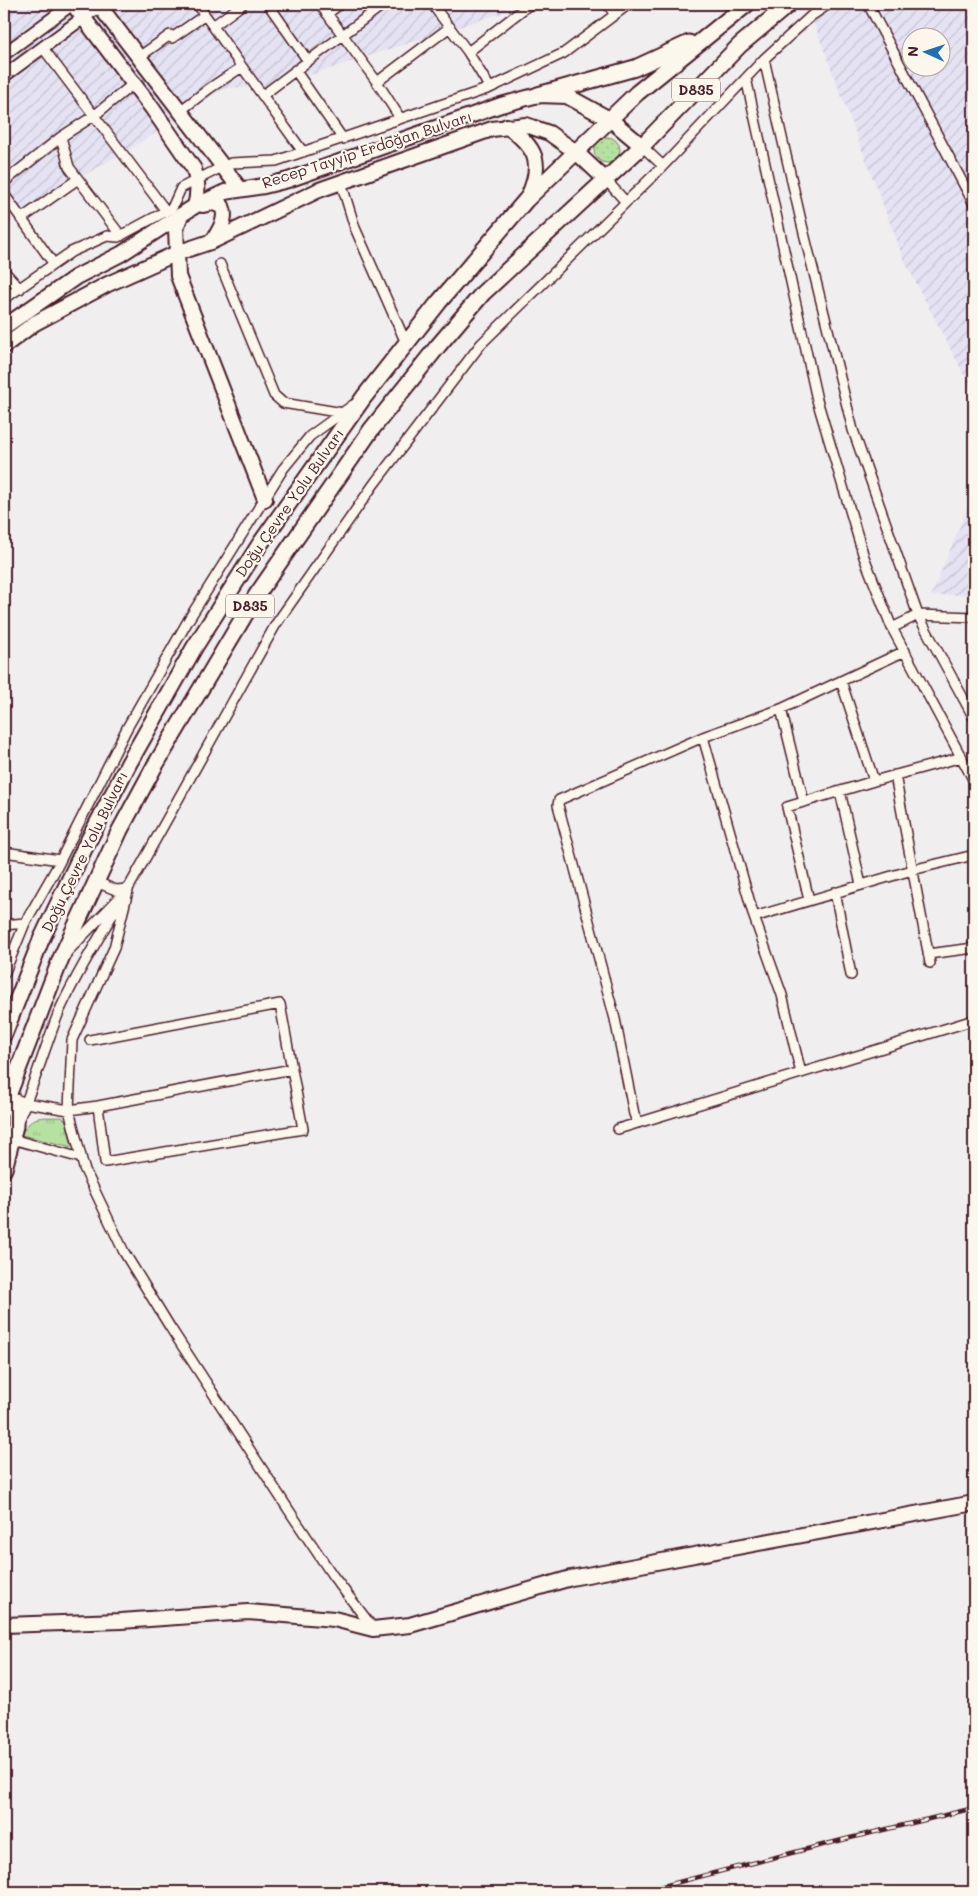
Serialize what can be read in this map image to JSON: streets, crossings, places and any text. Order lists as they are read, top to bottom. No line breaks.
{"streets":{"highway":["D835","Doğu Çevre Yolu Bulvarı"],"main road":["Recep Tayyip Erdoğan Bulvarı"]},"crossings":[["D835","Recep Tayyip Erdoğan Bulvarı"],["D835","Doğu Çevre Yolu Bulvarı"],["Recep Tayyip Erdoğan Bulvarı","Doğu Çevre Yolu Bulvarı"]],"north":"left"}
